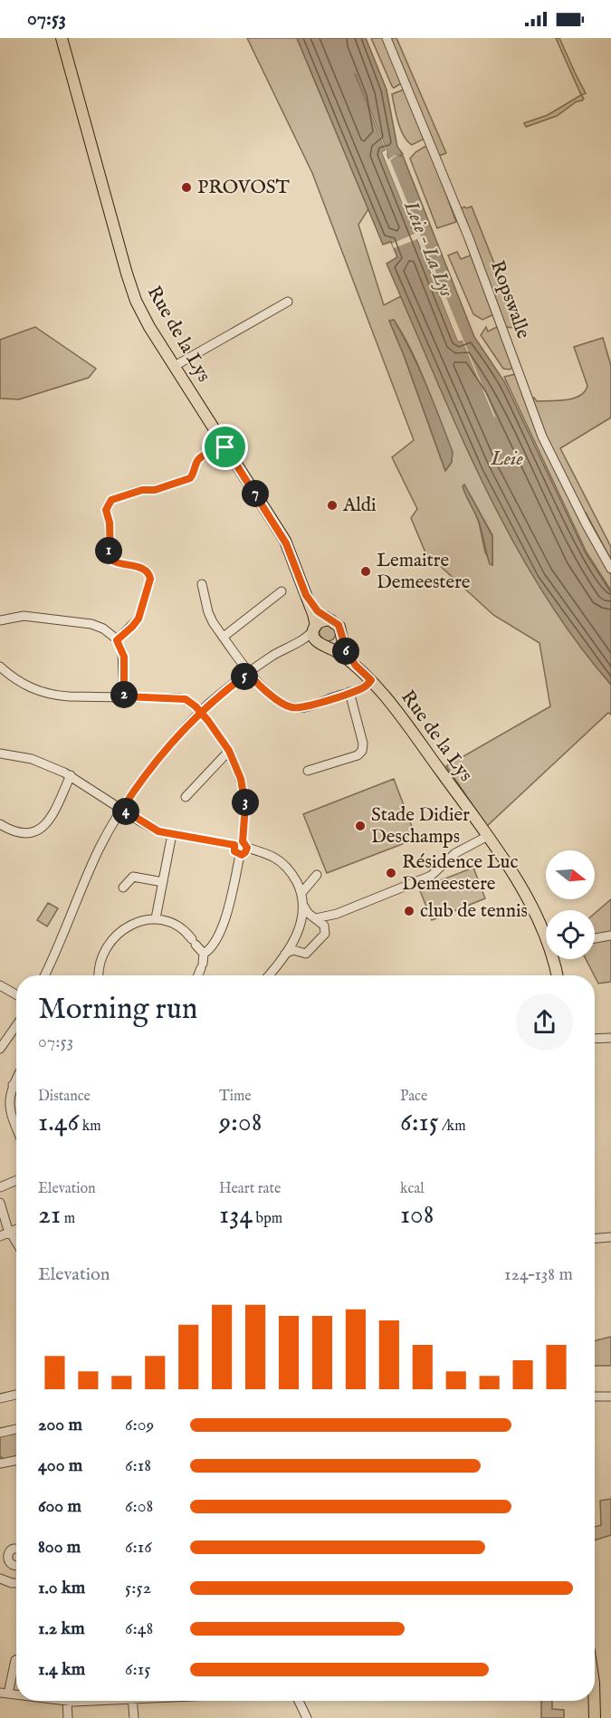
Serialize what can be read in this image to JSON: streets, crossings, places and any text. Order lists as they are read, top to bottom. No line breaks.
{"streets":{"main road":["Rue de la Lys"],"street":["Ropswalle"]},"water":["Leie - La Lys","Leie"],"places":["PROVOST","Aldi","Lemaitre Demeestere","Stade Didier Deschamps","Résidence Luc Demeestere","club de tennis"],"north":"right","page":{"status":"07:53","pins":["7","1","6","5","2","3","4"],"heading":["Morning run","07:53"],"stats":[["Distance","1.46 km"],["Time","9:08"],["Pace","6:15 /km"],["Elevation","21 m"],["Heart rate","134 bpm"],["kcal","108"]],"chart":["Elevation","124–138 m"],"list":[{"name":"200 m","note":"6:09"},{"name":"400 m","note":"6:18"},{"name":"600 m","note":"6:08"},{"name":"800 m","note":"6:16"},{"name":"1.0 km","note":"5:52"},{"name":"1.2 km","note":"6:48"},{"name":"1.4 km","note":"6:15"}]}}
